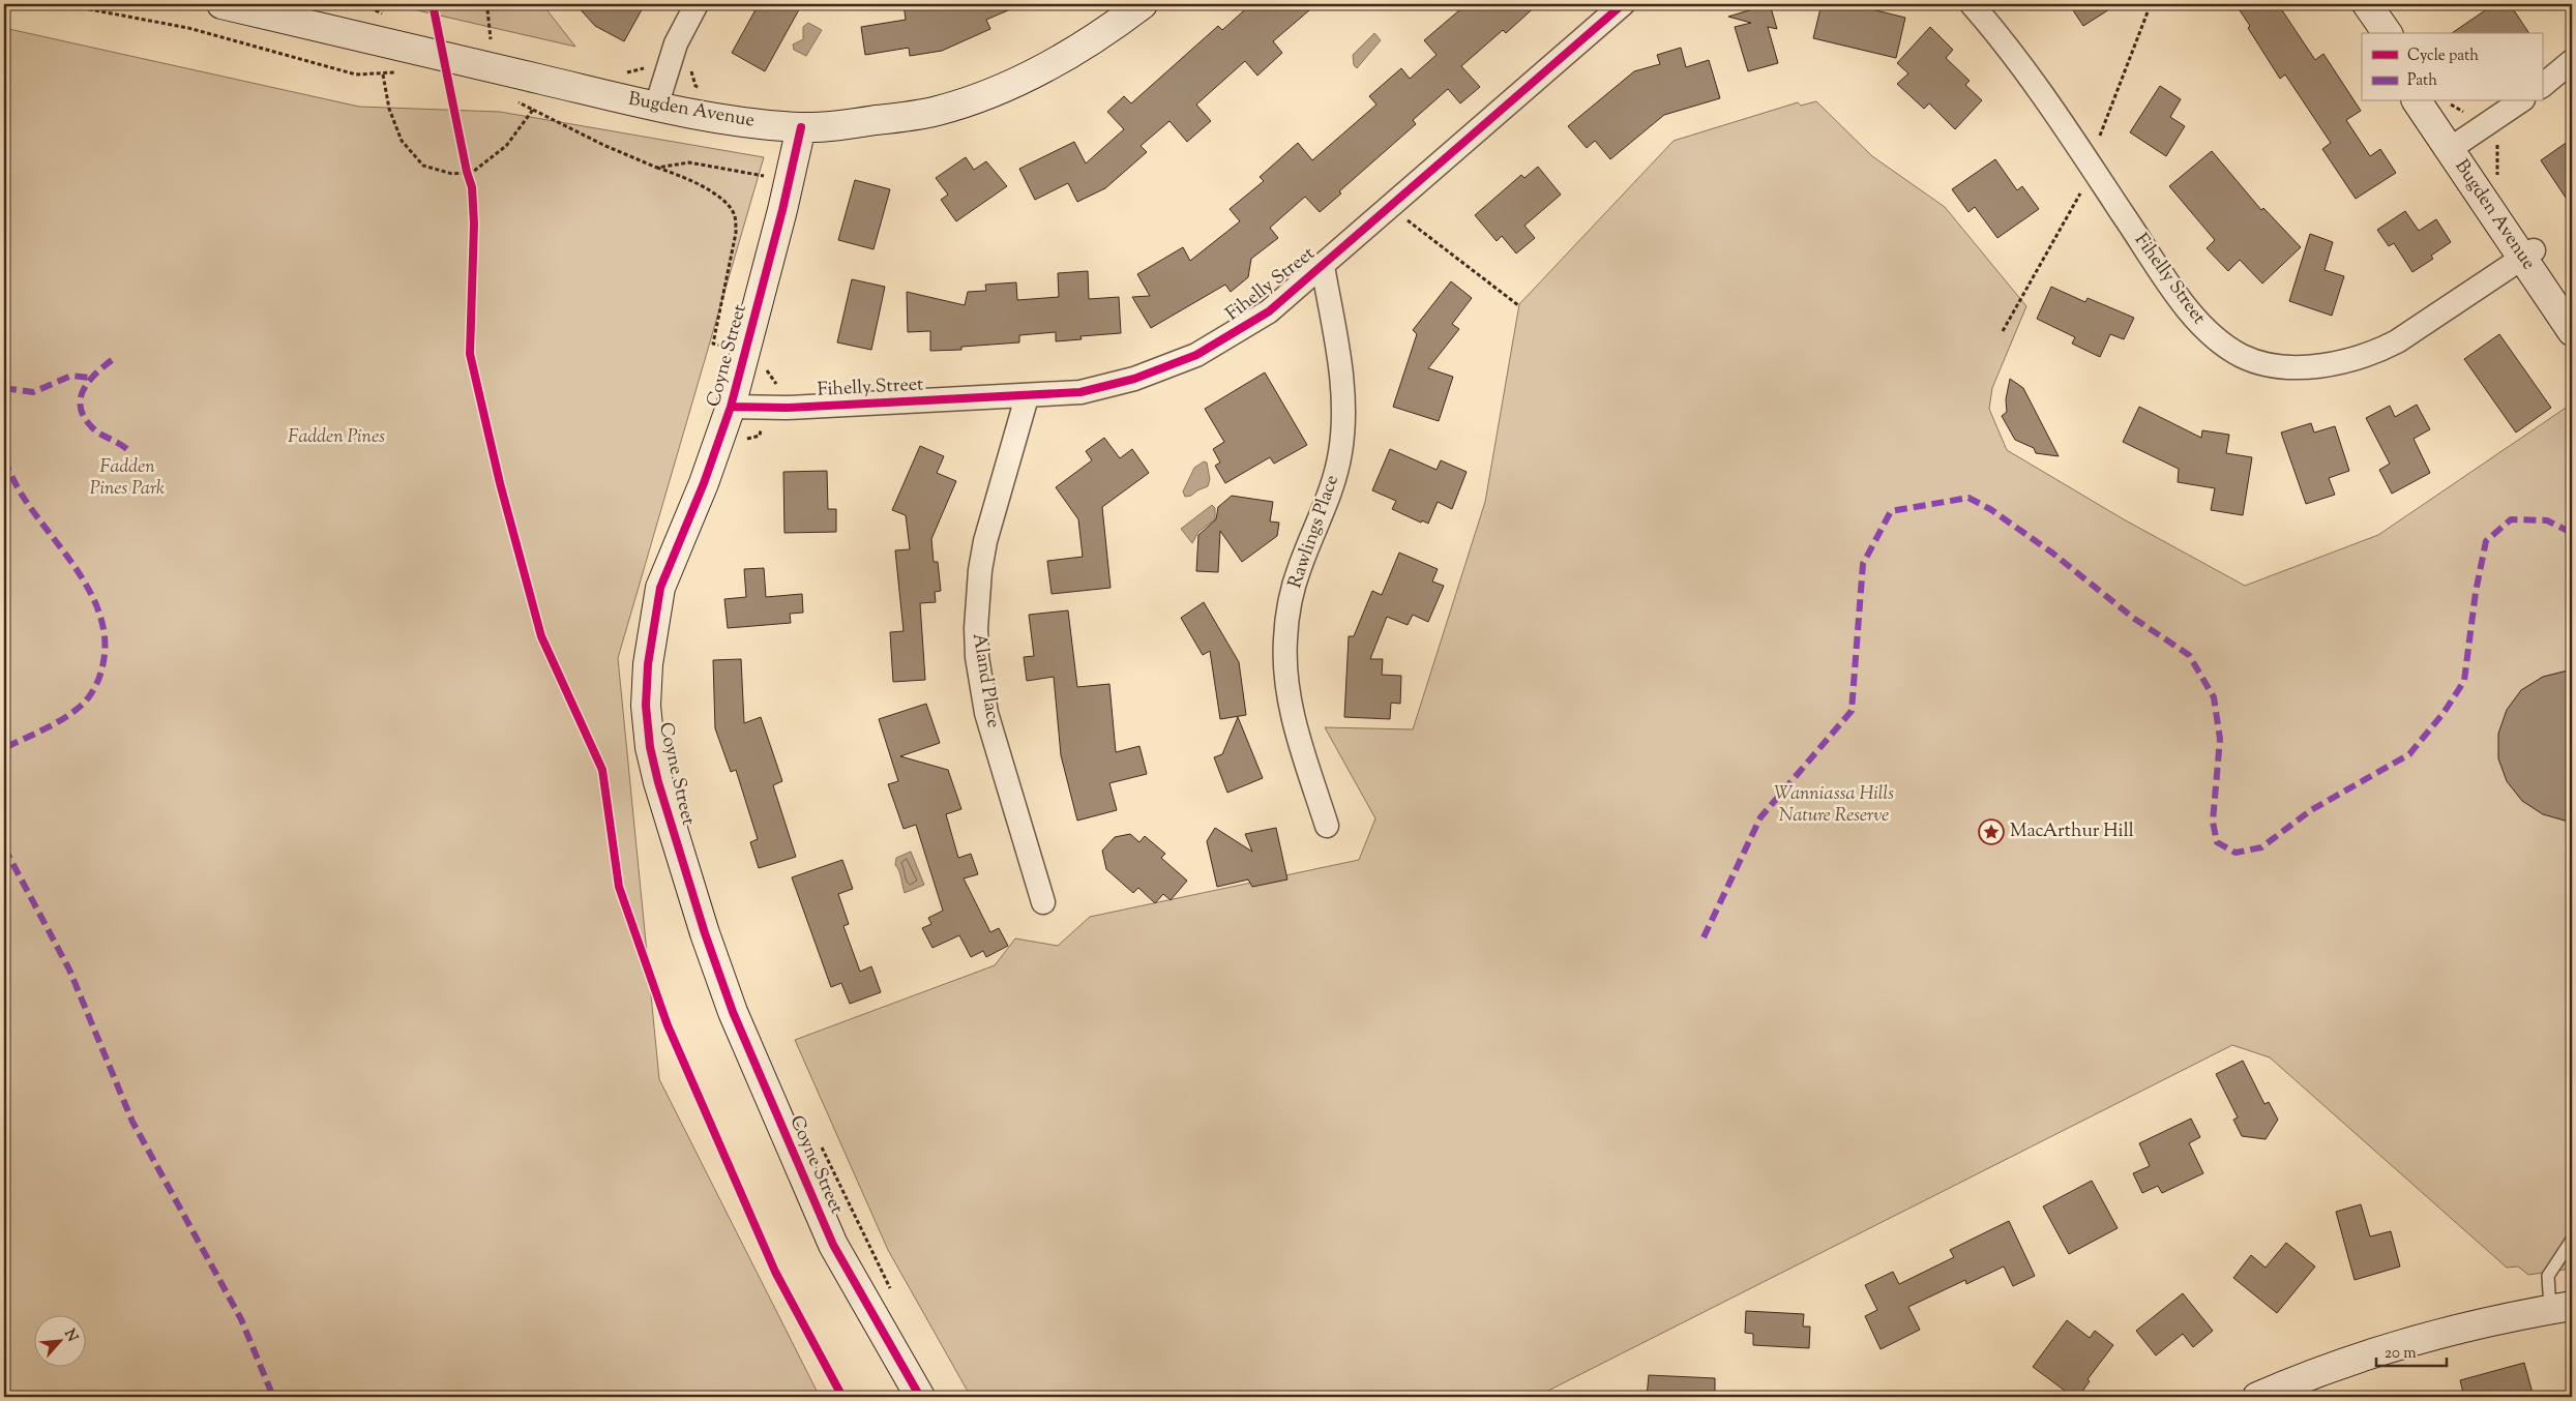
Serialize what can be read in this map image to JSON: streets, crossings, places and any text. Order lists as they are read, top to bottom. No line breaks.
{"streets":{"street":["Bugden Avenue","Fihelly Street","Coyne Street","Rawlings Place","Aland Place"]},"crossings":[["Bugden Avenue","Fihelly Street"],["Bugden Avenue","Coyne Street"],["Fihelly Street","Coyne Street"],["Fihelly Street","Rawlings Place"],["Fihelly Street","Aland Place"]],"parks":["Fadden Pines","Fadden Pines Park","Wanniassa Hills Nature Reserve"],"places":{"place":["MacArthur Hill"]},"legend":["Cycle path","Path"],"scale_bar":"20 m","north":"top right"}
